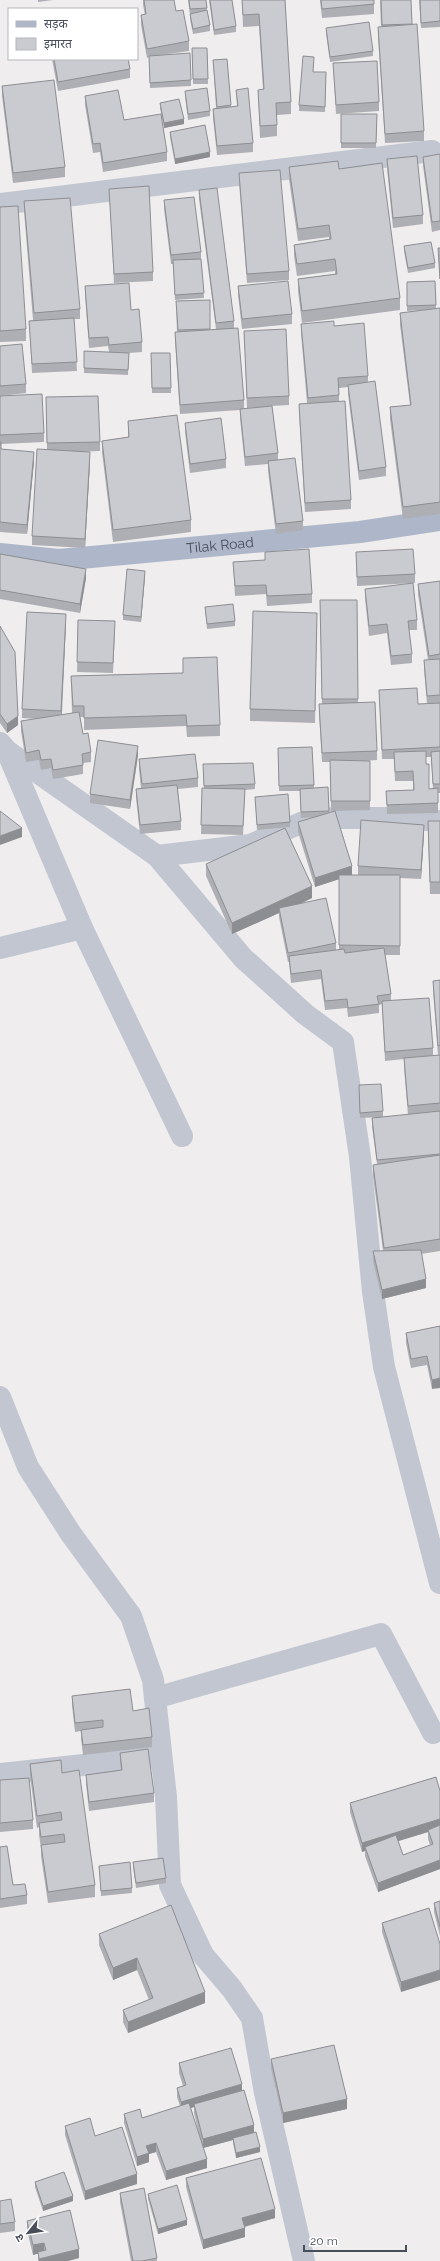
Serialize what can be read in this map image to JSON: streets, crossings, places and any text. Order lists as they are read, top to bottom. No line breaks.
{"streets":{"main road":["Tilak Road"]},"legend":["सड़क","इमारत"],"scale_bar":"20 m","north":"bottom left"}
